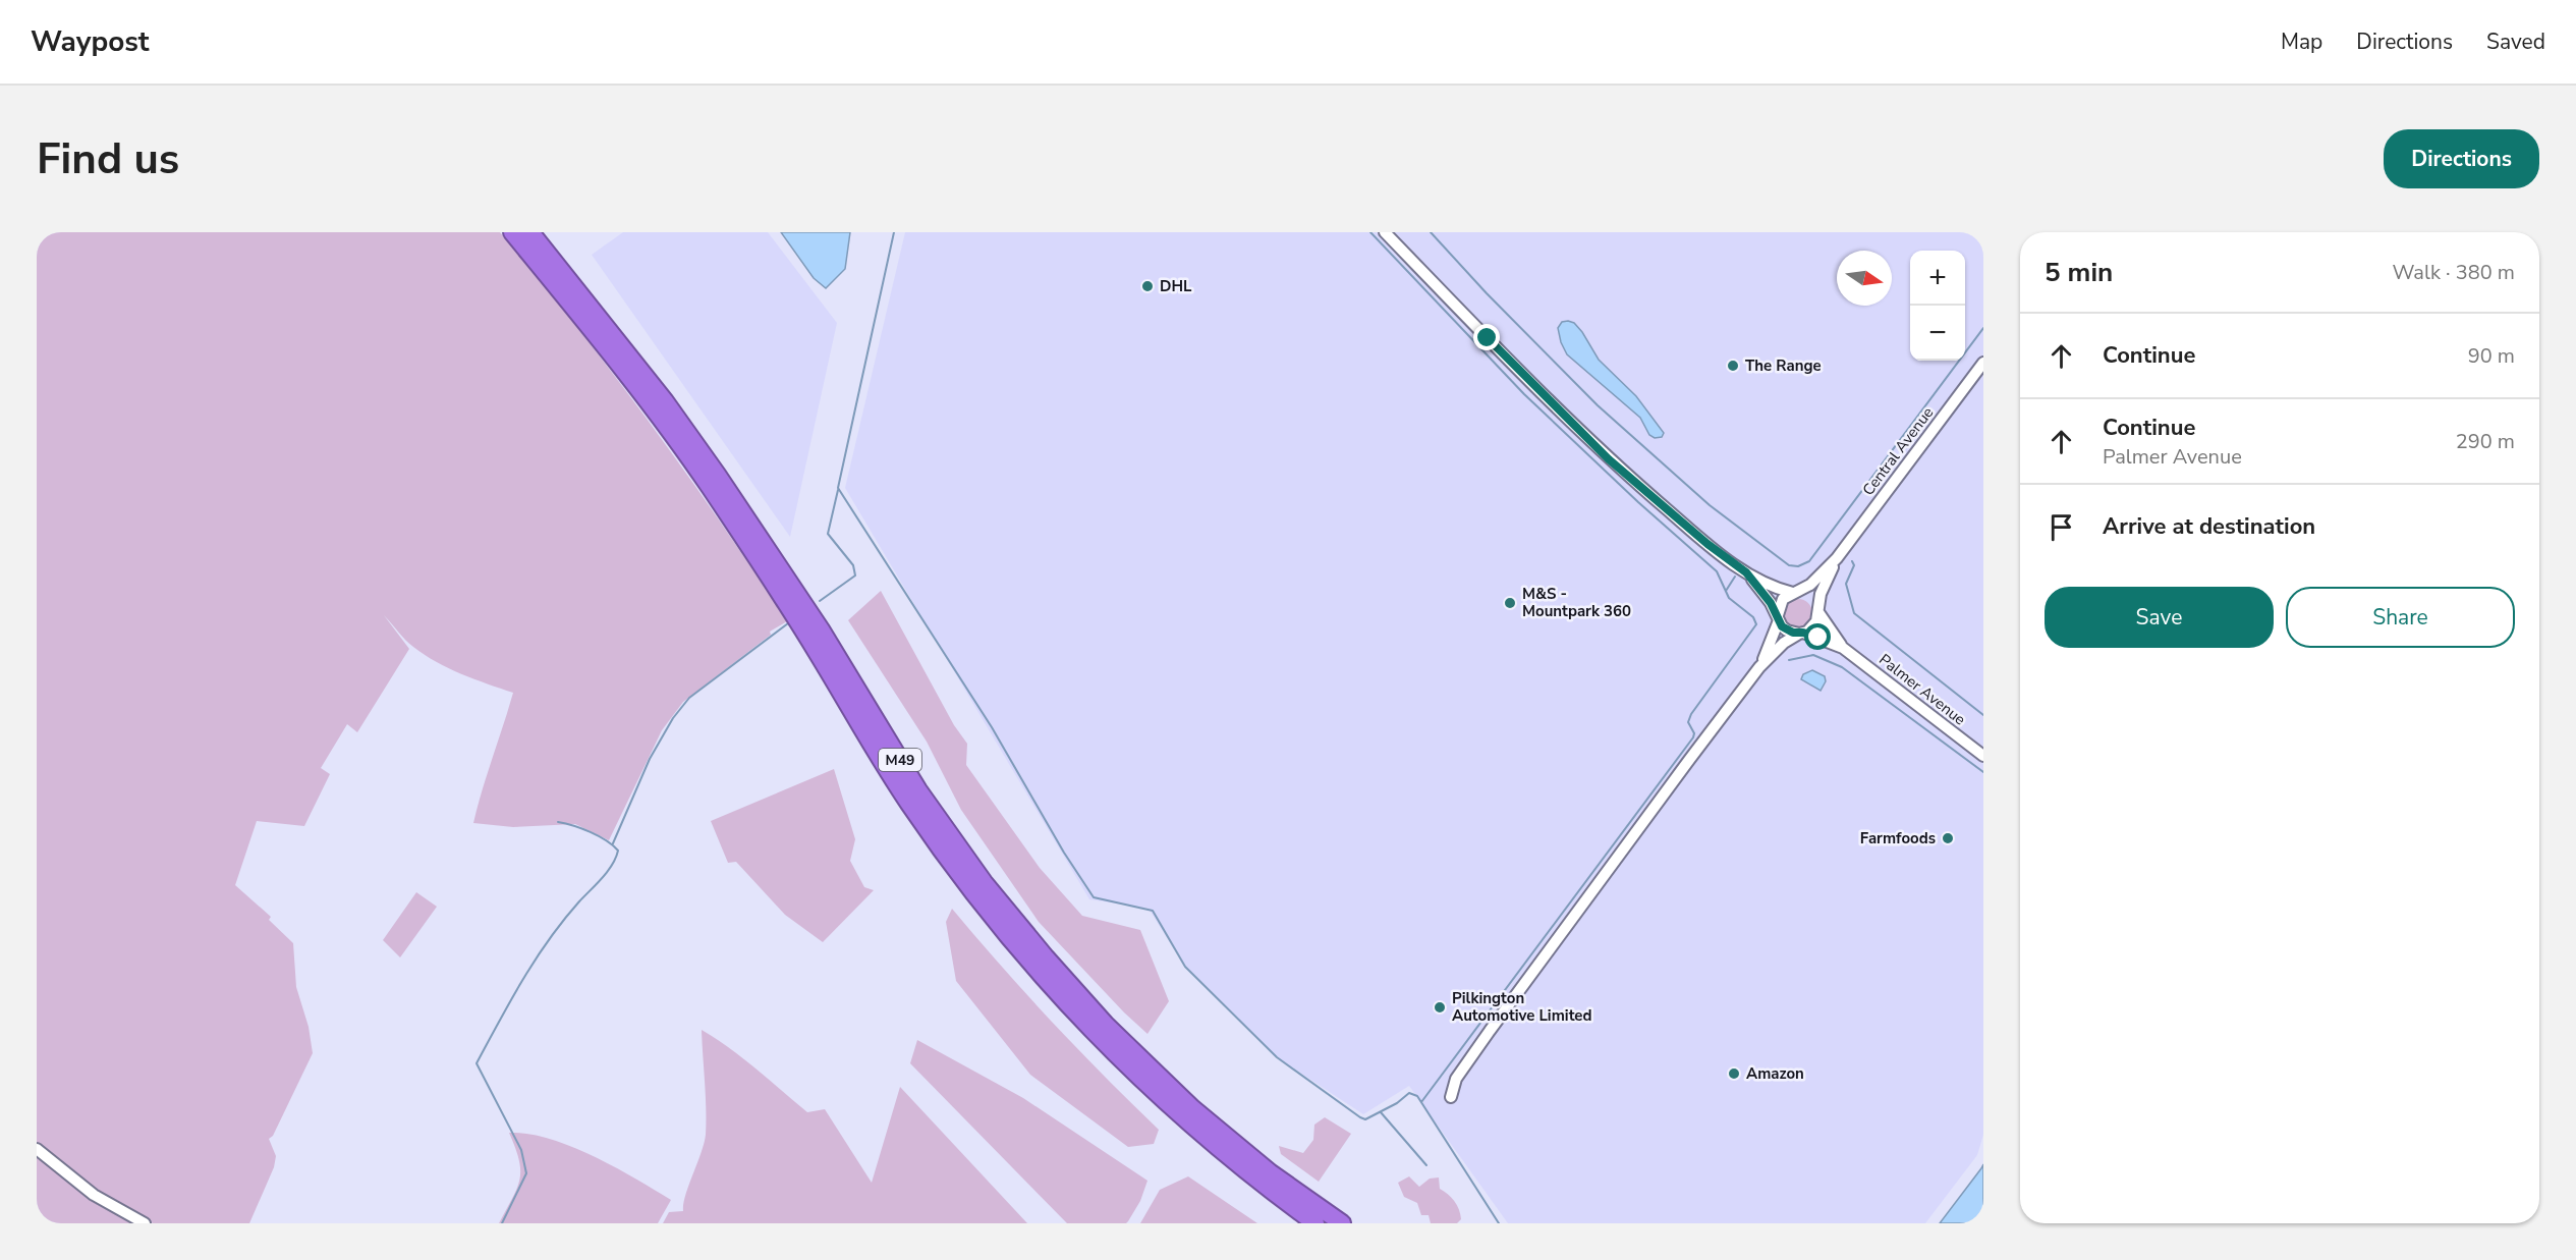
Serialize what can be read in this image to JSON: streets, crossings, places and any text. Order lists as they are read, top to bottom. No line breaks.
{"streets":{"highway":["M49"],"street":["Central Avenue","Palmer Avenue"]},"places":["DHL","The Range","M&S - Mountpark 360","Farmfoods","Pilkington Automotive Limited","Amazon"],"north":"right","page":{"header":"Waypost","nav":["Map","Directions","Saved"],"buttons":["Directions",["Save","Share"]],"title":"Find us","heading":["5 min","Walk · 380 m"],"map_buttons":["+","−"],"list":[["Continue","90 m"],["Continue","Palmer Avenue","290 m"],"Arrive at destination"]}}
